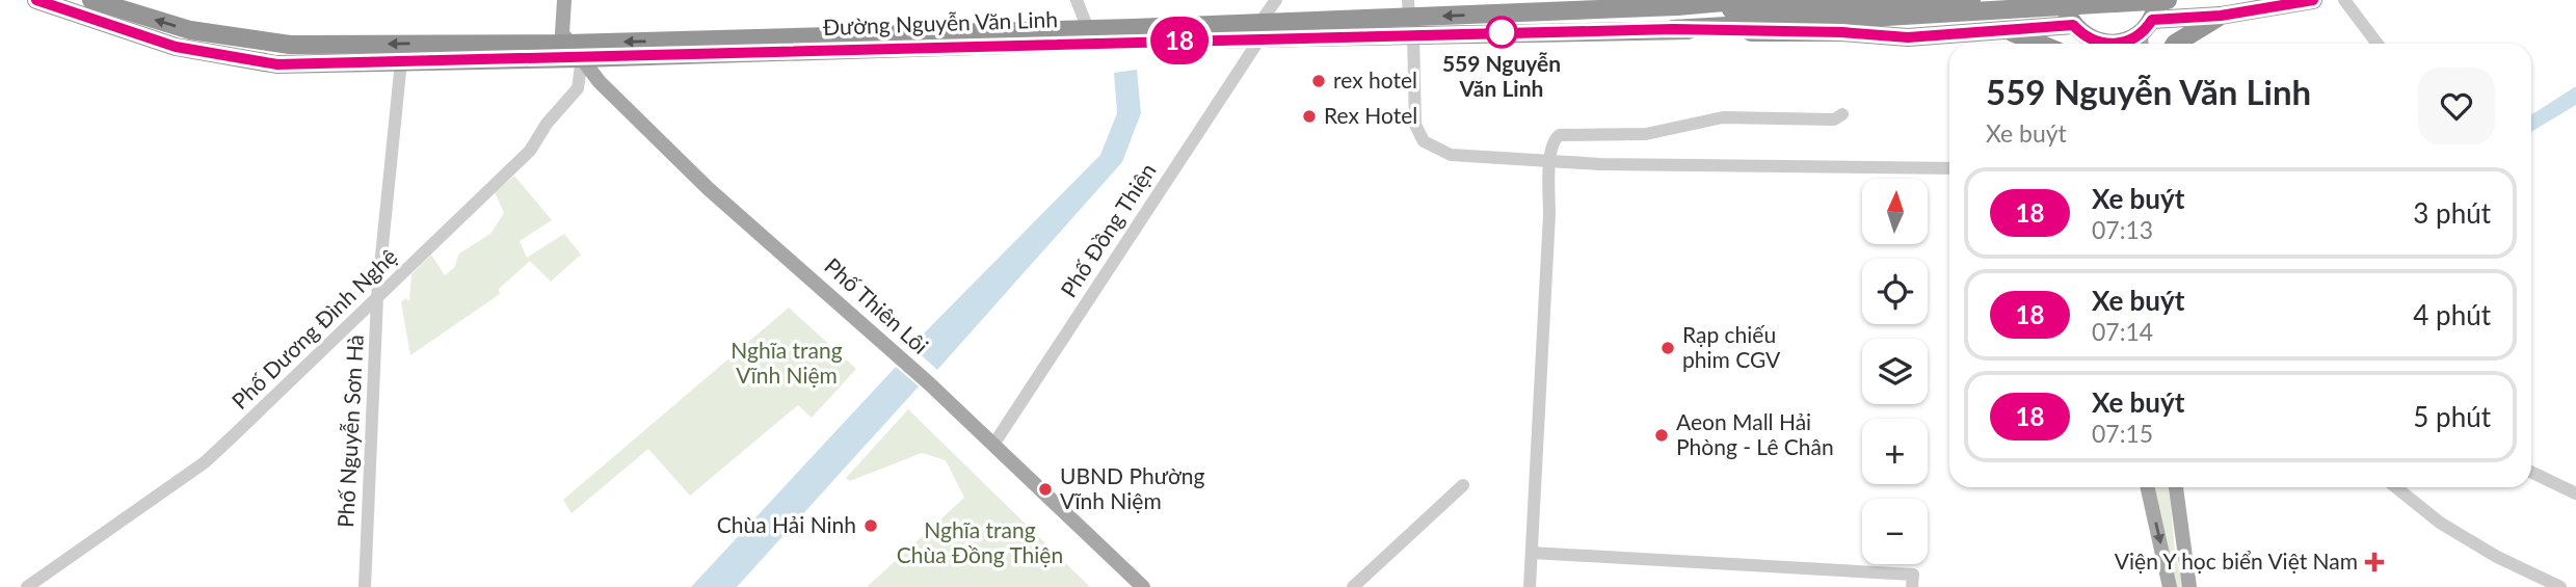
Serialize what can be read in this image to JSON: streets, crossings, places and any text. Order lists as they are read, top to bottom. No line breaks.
{"streets":{"highway":["Đường Nguyễn Văn Linh"],"main road":["Phố Thiên Lôi"],"street":["Phố Đồng Thiện","Phố Dương Đình Nghệ","Phố Nguyễn Sơn Hà"]},"crossings":[["Đường Nguyễn Văn Linh","Phố Đồng Thiện"],["Đường Nguyễn Văn Linh","Phố Thiên Lôi"],["Đường Nguyễn Văn Linh","Phố Dương Đình Nghệ"],["Đường Nguyễn Văn Linh","Phố Nguyễn Sơn Hà"],["Phố Đồng Thiện","Phố Thiên Lôi"],["Phố Thiên Lôi","Phố Dương Đình Nghệ"],["Phố Dương Đình Nghệ","Phố Nguyễn Sơn Hà"]],"parks":["Nghĩa trang Vĩnh Niệm","Nghĩa trang Chùa Đồng Thiện"],"places":{"other":["559 Nguyễn Văn Linh","rex hotel","Rex Hotel","Rạp chiếu phim CGV","Aeon Mall Hải Phòng - Lê Chân","UBND Phường Vĩnh Niệm","Chùa Hải Ninh"],"health":["Viện Y học biển Việt Nam"]},"lines":["bus line 18"],"north":"top","page":{"on_map":"18","heading":["559 Nguyễn Văn Linh","Xe buýt"],"list":[{"mark":"18","name":"Xe buýt","note":"07:13","value":"3 phút"},{"mark":"18","name":"Xe buýt","note":"07:14","value":"4 phút"},{"mark":"18","name":"Xe buýt","note":"07:15","value":"5 phút"}],"map_buttons":["+","−"]}}
